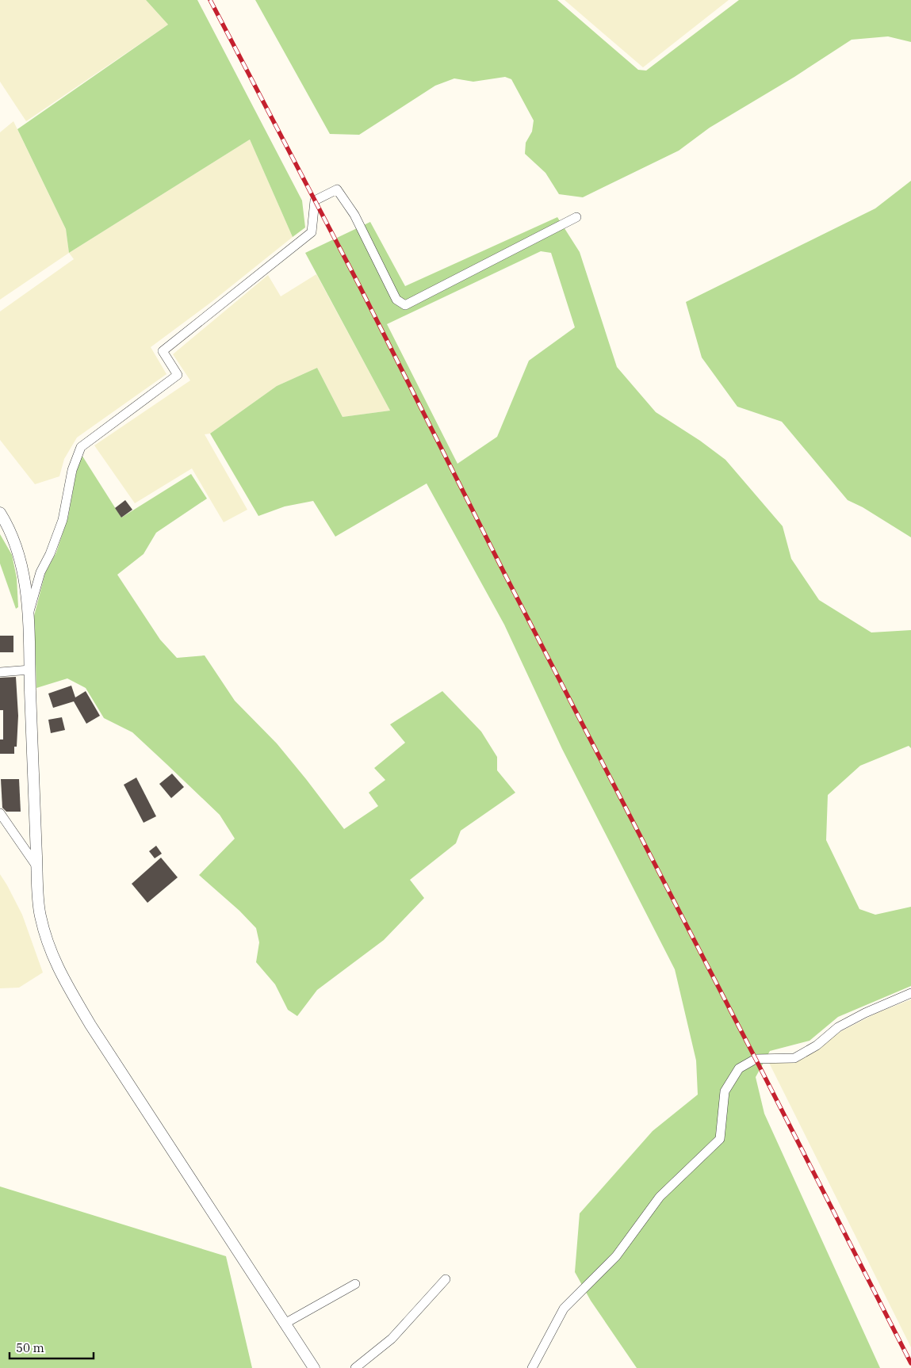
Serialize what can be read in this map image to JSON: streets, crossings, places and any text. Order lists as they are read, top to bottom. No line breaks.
{"scale_bar":"50 m"}
